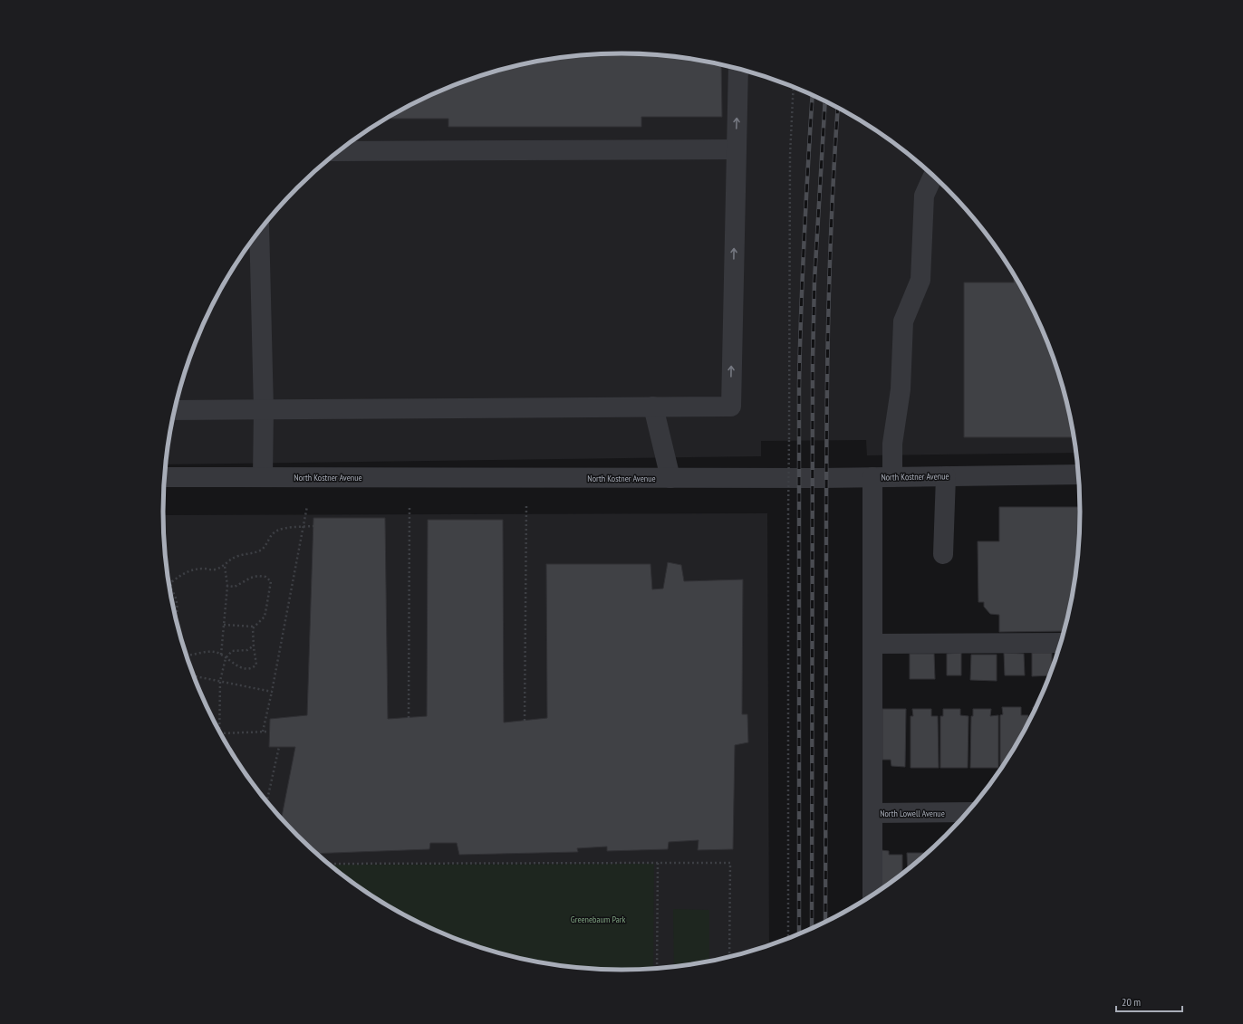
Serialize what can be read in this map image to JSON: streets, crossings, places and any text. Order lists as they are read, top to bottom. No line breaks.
{"streets":{"street":["North Kostner Avenue","North Lowell Avenue"]},"parks":["Greenebaum Park"],"scale_bar":"20 m"}
